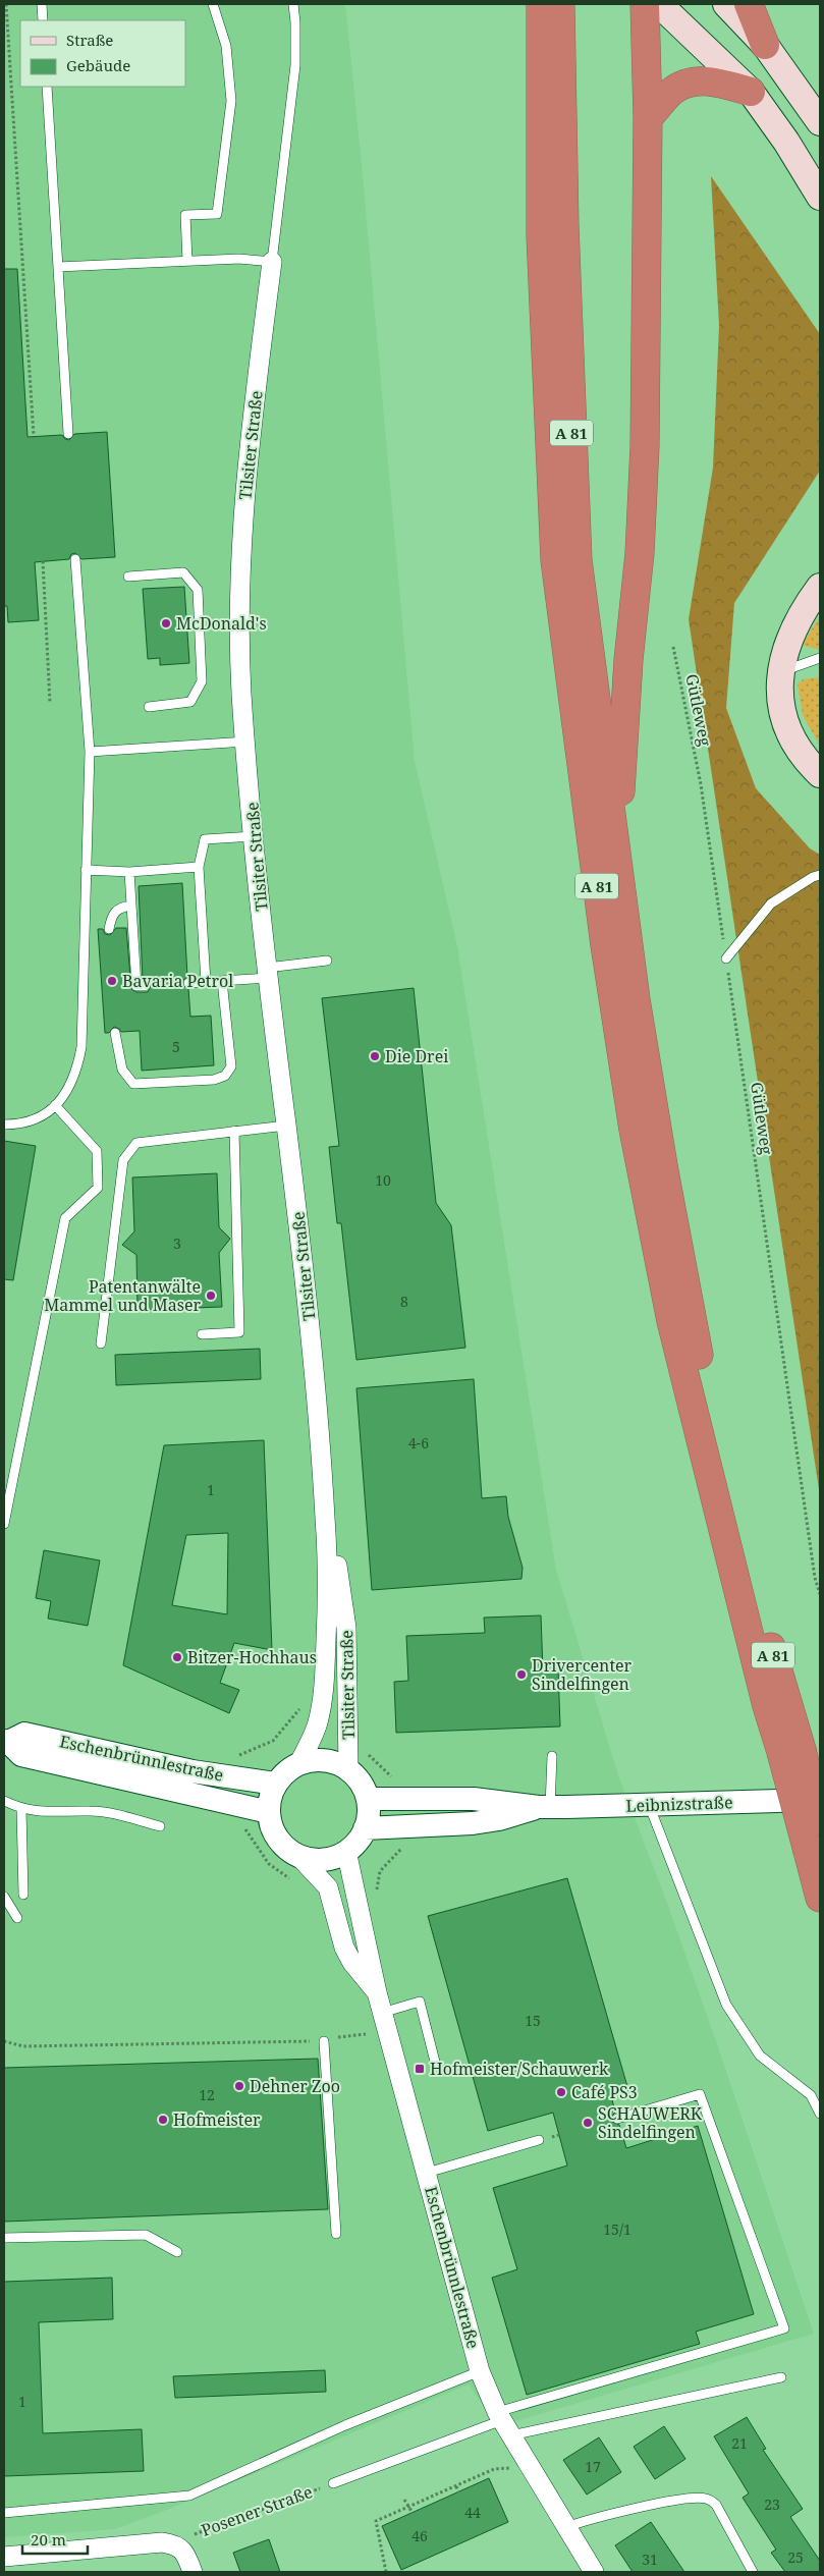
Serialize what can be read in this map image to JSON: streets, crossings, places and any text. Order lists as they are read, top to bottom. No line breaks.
{"streets":{"highway":["A 81"],"street":["Tilsiter Straße","Eschenbrünnlestraße","Leibnizstraße"],"lane":["Posener Straße"],"path":["Gütleweg"]},"crossings":[["Tilsiter Straße","Eschenbrünnlestraße"],["Tilsiter Straße","Leibnizstraße"],["Eschenbrünnlestraße","Leibnizstraße"],["Eschenbrünnlestraße","Posener Straße"]],"places":{"other":["McDonald's","Bavaria Petrol","Die Drei","Patentanwälte Mammel und Maser","Bitzer-Hochhaus","Drivercenter Sindelfingen","Dehner Zoo","Café PS3","Hofmeister","SCHAUWERK Sindelfingen"],"transit":["Hofmeister/Schauwerk"]},"house_numbers":["5","10","3","8","4-6","1","15","12","15/1","1","21","17","23","44","46","25","31"],"legend":["Straße","Gebäude"],"scale_bar":"20 m"}
